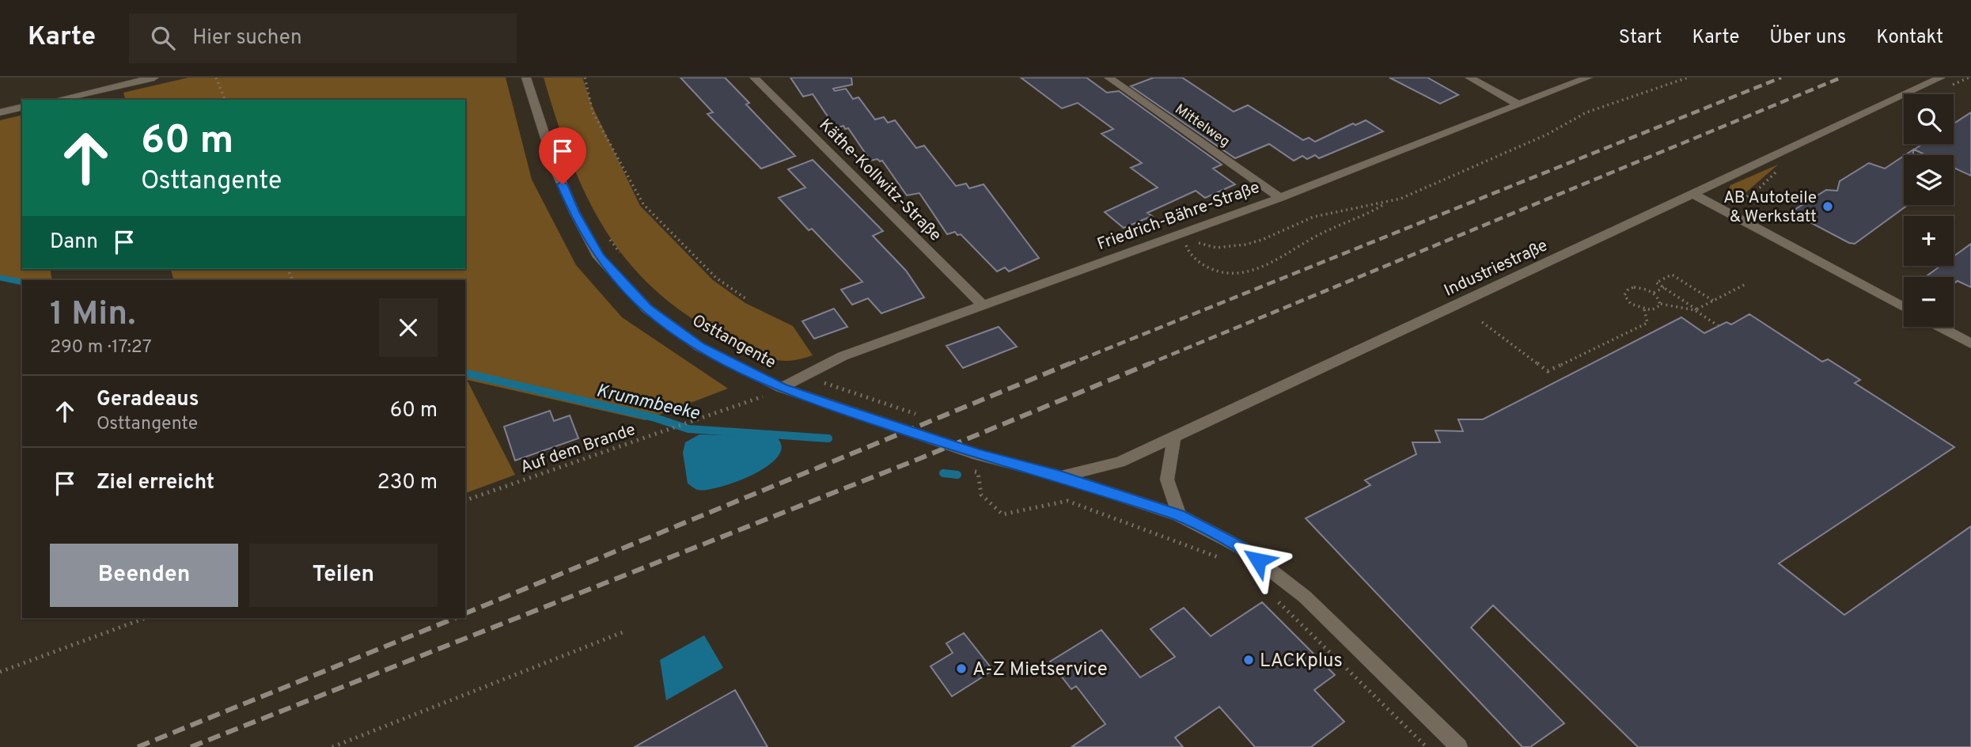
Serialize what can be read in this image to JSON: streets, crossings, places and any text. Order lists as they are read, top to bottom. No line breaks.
{"streets":{"street":["Mittelweg","Käthe-Kollwitz-Straße","Friedrich-Bähre-Straße","Industriestraße","Osttangente"],"path":["Auf dem Brande"]},"crossings":[["Mittelweg","Friedrich-Bähre-Straße"],["Käthe-Kollwitz-Straße","Friedrich-Bähre-Straße"],["Friedrich-Bähre-Straße","Osttangente"],["Industriestraße","Osttangente"]],"water":["Krummbeeke"],"places":["AB Autoteile & Werkstatt","LACKplus","A-Z Mietservice"],"page":{"header":"Karte","search":"Hier suchen","nav":["Start","Karte","Über uns","Kontakt"],"map_buttons":["+","−"],"turn":["60 m","Osttangente"],"then":"Dann","heading":["1 Min.","290 m · 17:27"],"list":[{"name":"Geradeaus","note":"Osttangente","value":"60 m"},{"name":"Ziel erreicht","value":"230 m"}],"buttons":["Beenden","Teilen"]}}
